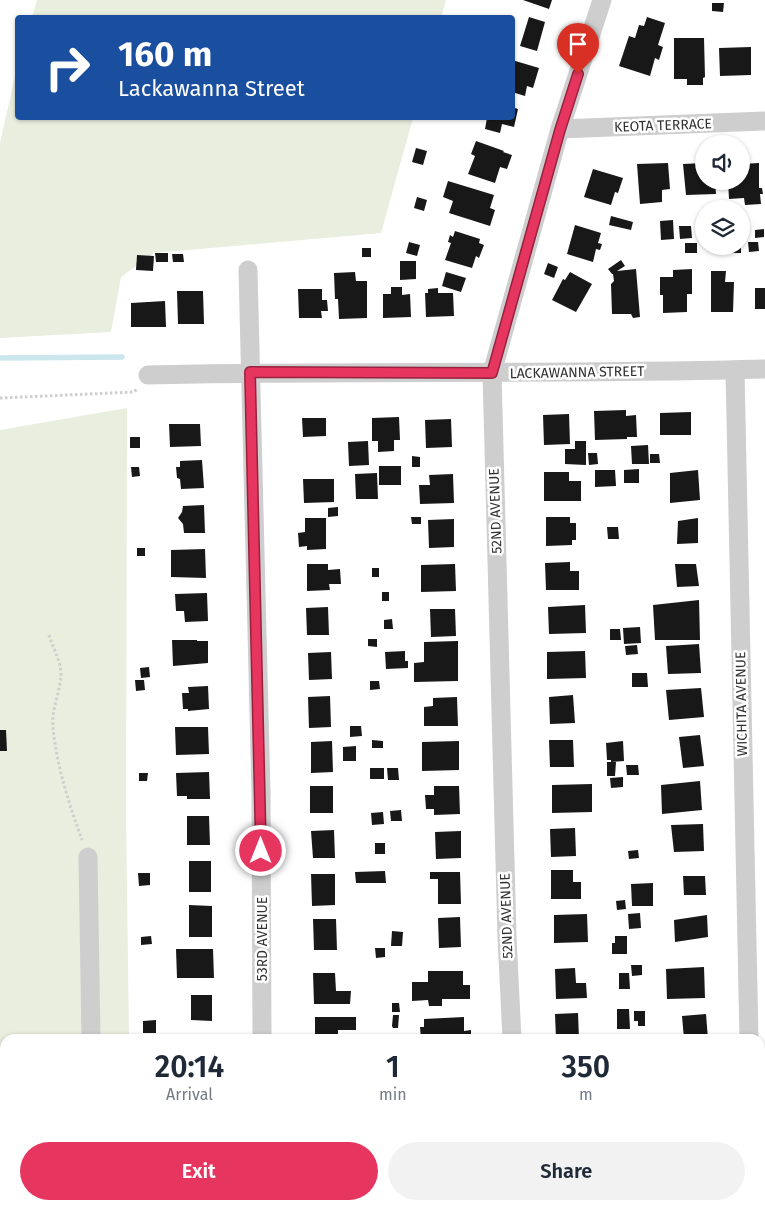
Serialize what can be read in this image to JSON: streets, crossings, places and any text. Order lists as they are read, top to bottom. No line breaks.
{"streets":{"street":["KEOTA TERRACE","LACKAWANNA STREET","52ND AVENUE","WICHITA AVENUE","53RD AVENUE"]},"crossings":[["KEOTA TERRACE","52ND AVENUE"],["LACKAWANNA STREET","52ND AVENUE"],["LACKAWANNA STREET","WICHITA AVENUE"],["LACKAWANNA STREET","53RD AVENUE"]],"page":{"turn":["160 m","Lackawanna Street"],"eta":["20:14","Arrival","1","min","350","m"],"buttons":["Exit","Share"]}}
